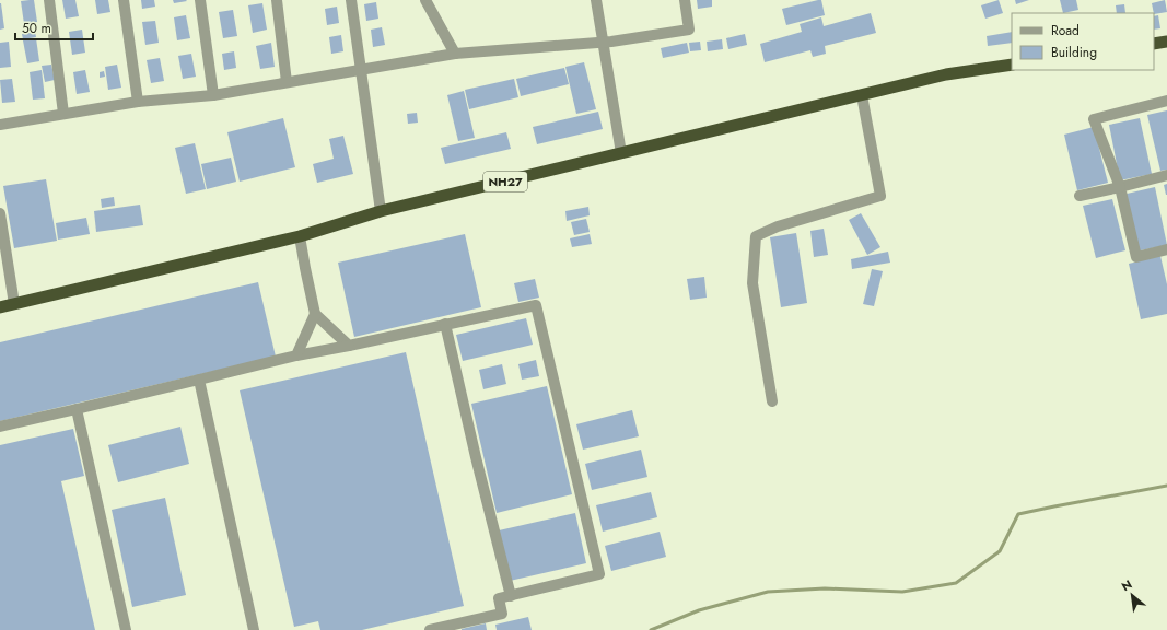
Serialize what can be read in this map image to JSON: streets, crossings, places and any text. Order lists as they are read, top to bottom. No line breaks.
{"streets":{"highway":["NH27"]},"legend":["Road","Building"],"scale_bar":"50 m","north":"top left"}
